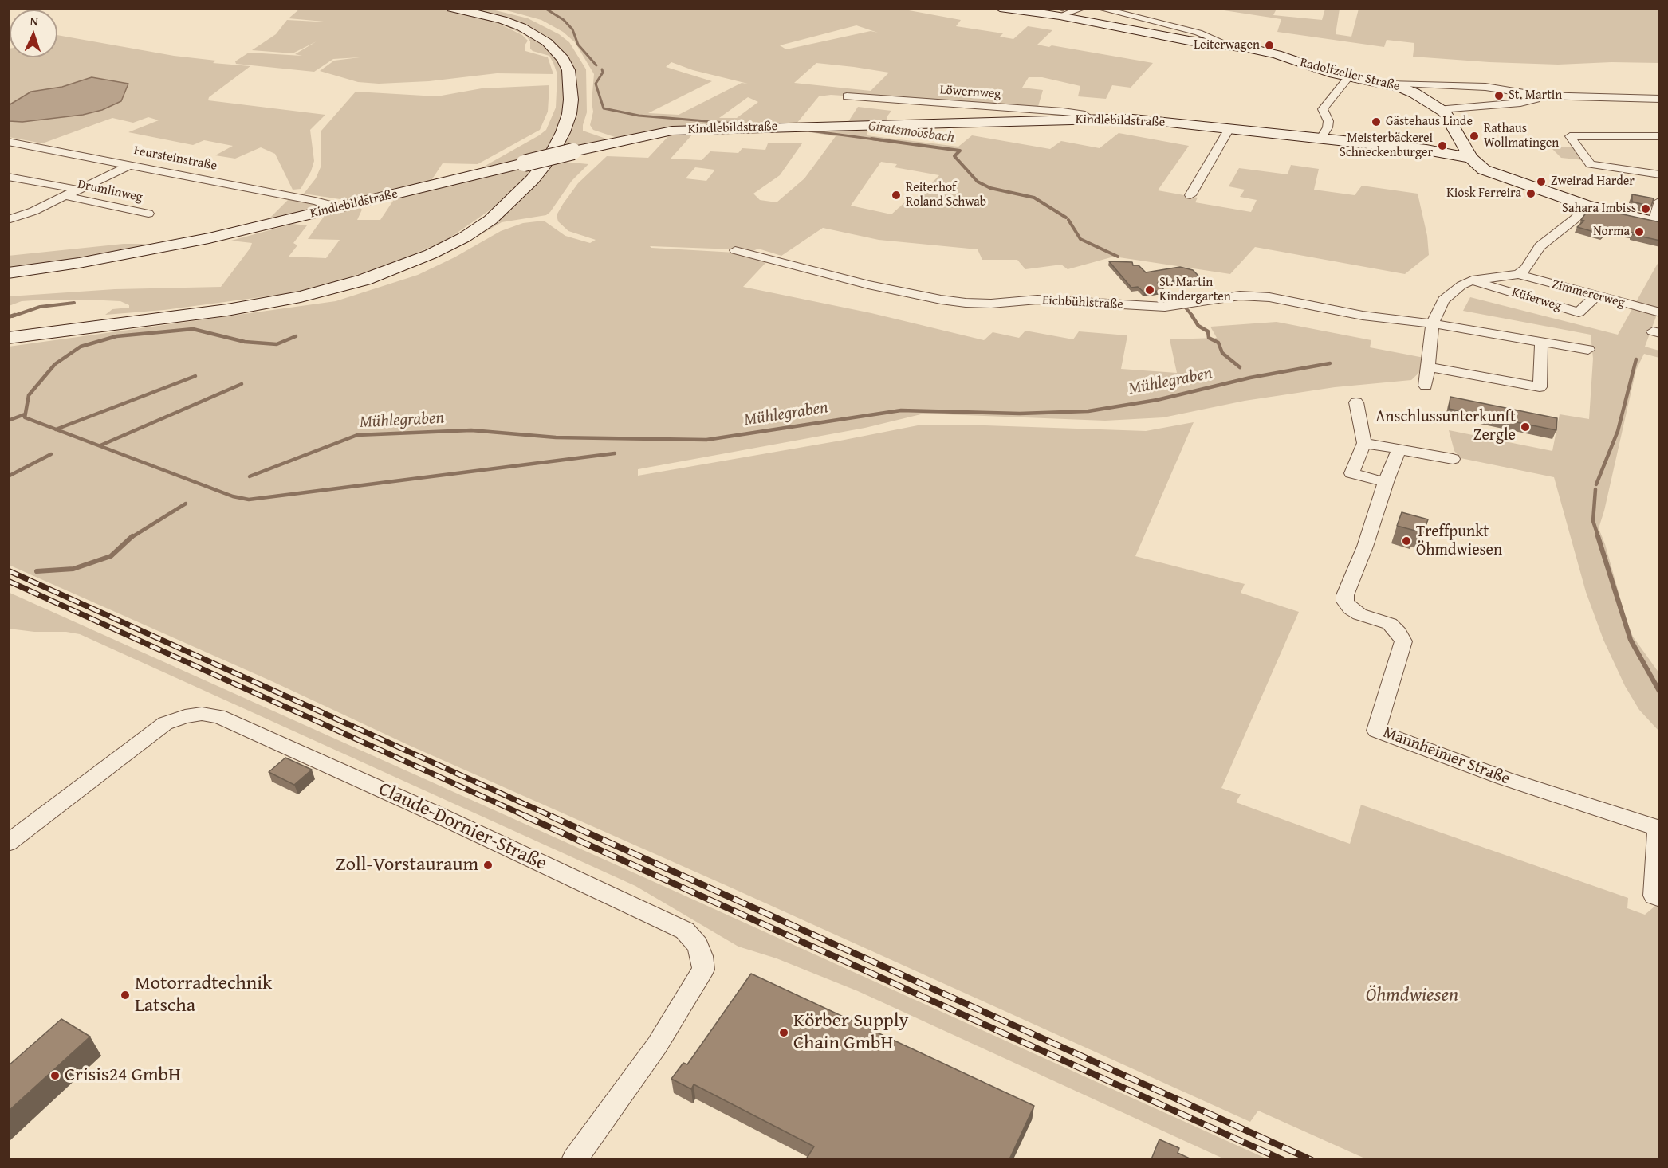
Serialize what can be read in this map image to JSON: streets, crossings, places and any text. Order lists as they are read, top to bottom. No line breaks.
{"streets":{"main road":["Radolfzeller Straße","Kindlebildstraße"],"street":["Löwernweg","Feursteinstraße","Drumlinweg","Zimmererweg","Küferweg","Eichbühlstraße","Mannheimer Straße","Claude-Dornier-Straße"]},"crossings":[["Radolfzeller Straße","Kindlebildstraße"],["Löwernweg","Kindlebildstraße"],["Kindlebildstraße","Feursteinstraße"],["Zimmererweg","Küferweg"]],"water":["Giratsmoosbach","Mühlegraben"],"parks":["Öhmdwiesen"],"places":["Leiterwagen","St. Martin","Gästehaus Linde","Rathaus Wollmatingen","Meisterbäckerei Schneckenburger","Zweirad Harder","Kiosk Ferreira","Reiterhof Roland Schwab","Sahara Imbiss","Norma","St. Martin Kindergarten","Anschlussunterkunft Zergle","Treffpunkt Öhmdwiesen","Zoll-Vorstauraum","Motorradtechnik Latscha","Körber Supply Chain GmbH","Crisis24 GmbH"],"north":"top"}
